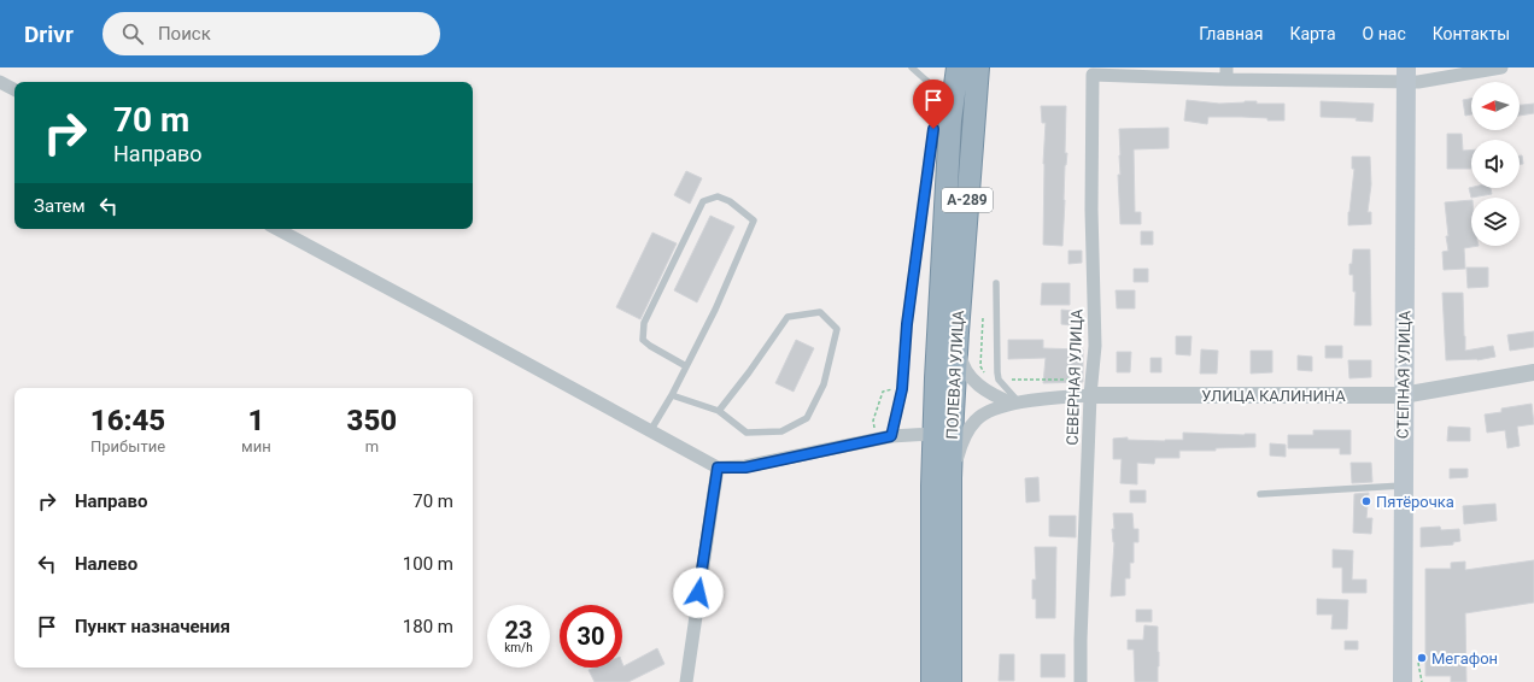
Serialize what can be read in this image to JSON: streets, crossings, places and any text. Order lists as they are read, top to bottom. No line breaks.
{"streets":{"highway":["А-289","ПОЛЕВАЯ УЛИЦА"],"main road":["СТЕПНАЯ УЛИЦА"],"street":["СЕВЕРНАЯ УЛИЦА","УЛИЦА КАЛИНИНА"]},"crossings":[["А-289","ПОЛЕВАЯ УЛИЦА"],["А-289","УЛИЦА КАЛИНИНА"],["СТЕПНАЯ УЛИЦА","УЛИЦА КАЛИНИНА"],["СЕВЕРНАЯ УЛИЦА","УЛИЦА КАЛИНИНА"]],"places":["Пятёрочка","Мегафон"],"north":"left","page":{"header":"Drivr","search":"Поиск","nav":["Главная","Карта","О нас","Контакты"],"turn":["70 m","Направо"],"then":"Затем","eta":["16:45","Прибытие","1","мин","350","m"],"list":[{"name":"Направо","value":"70 m"},{"name":"Налево","value":"100 m"},{"name":"Пункт назначения","value":"180 m"}],"speed":"23 km/h","limit":"30"}}
